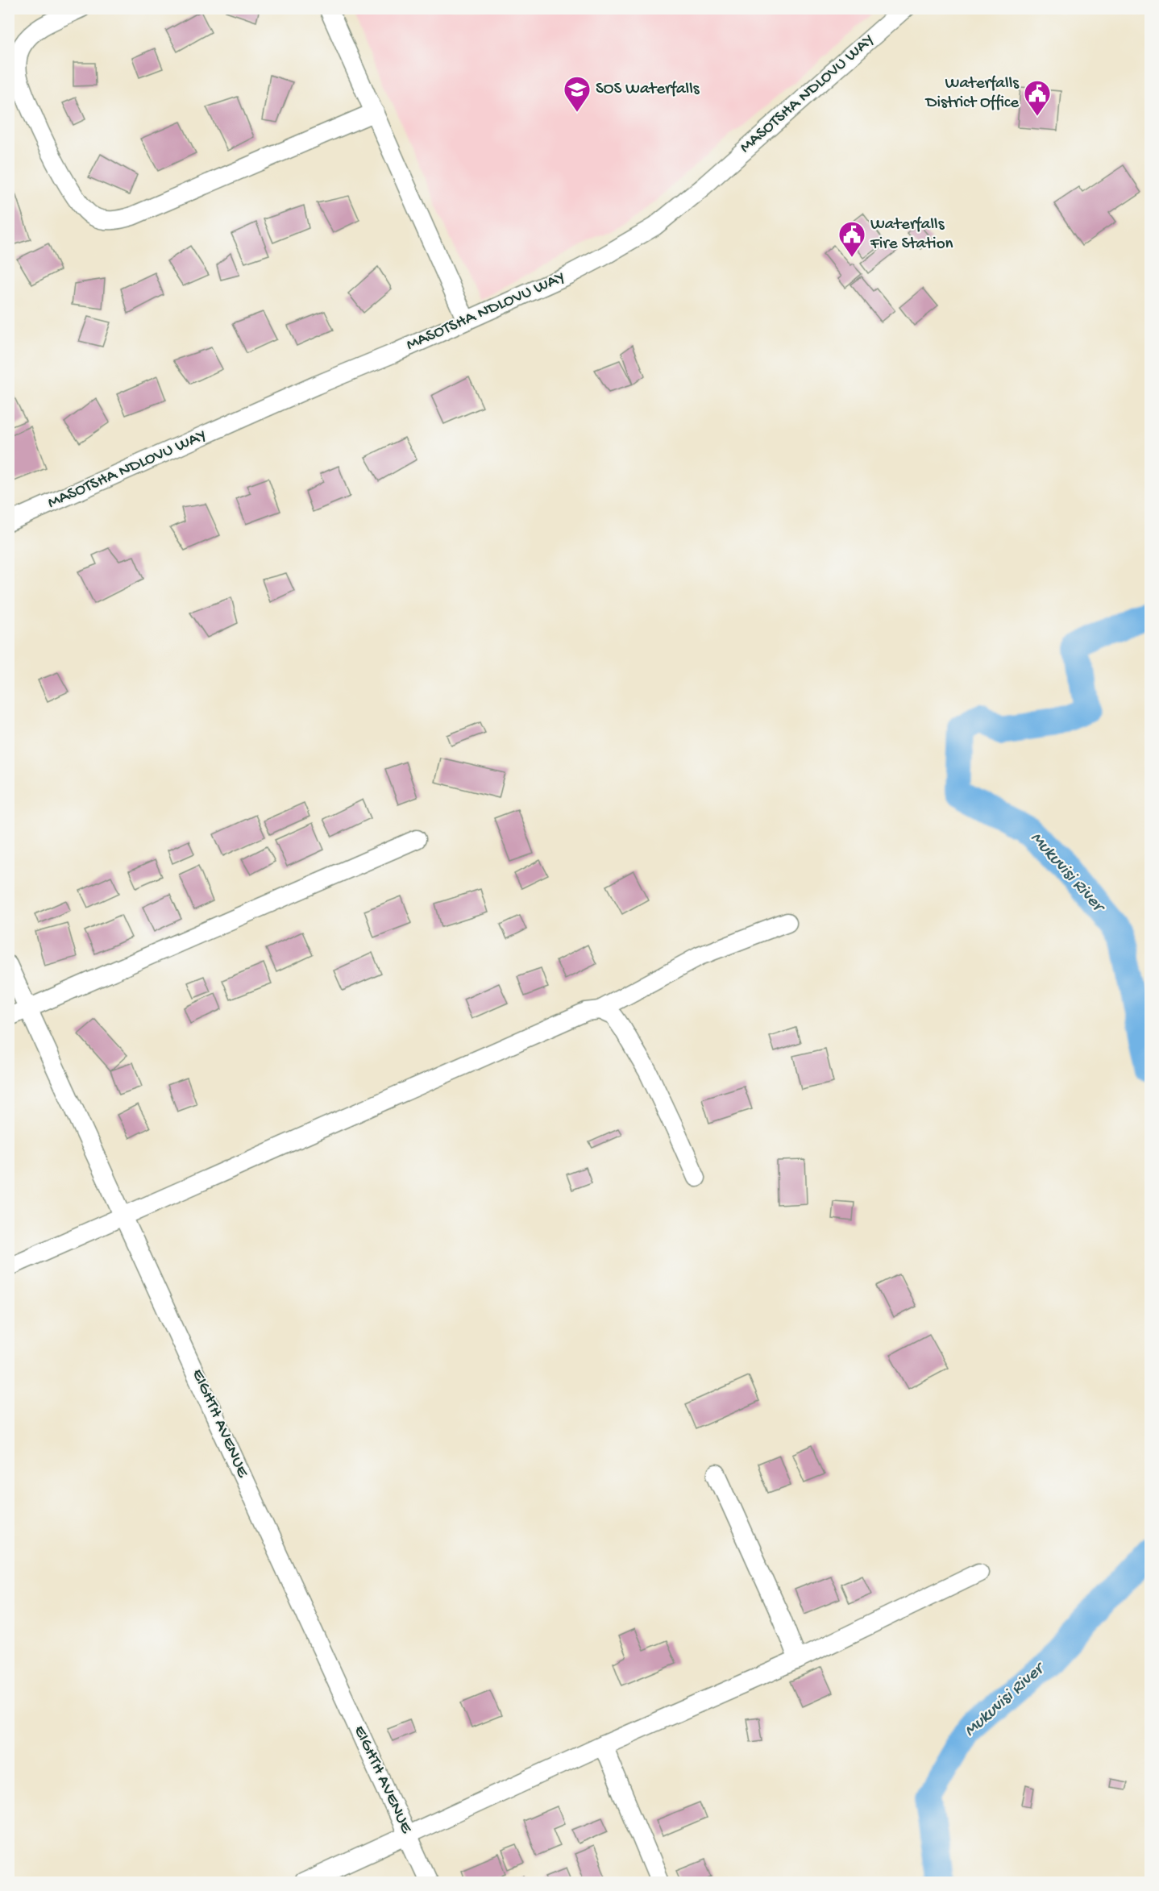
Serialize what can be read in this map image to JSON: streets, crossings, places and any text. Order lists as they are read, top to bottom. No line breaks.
{"streets":{"street":["MASOTSHA NDLOVU WAY","EIGHTH AVENUE"]},"water":["Mukuvisi River"],"places":{"school or university":["SOS Waterfalls"],"public building":["Waterfalls District Office","Waterfalls Fire Station"]}}
